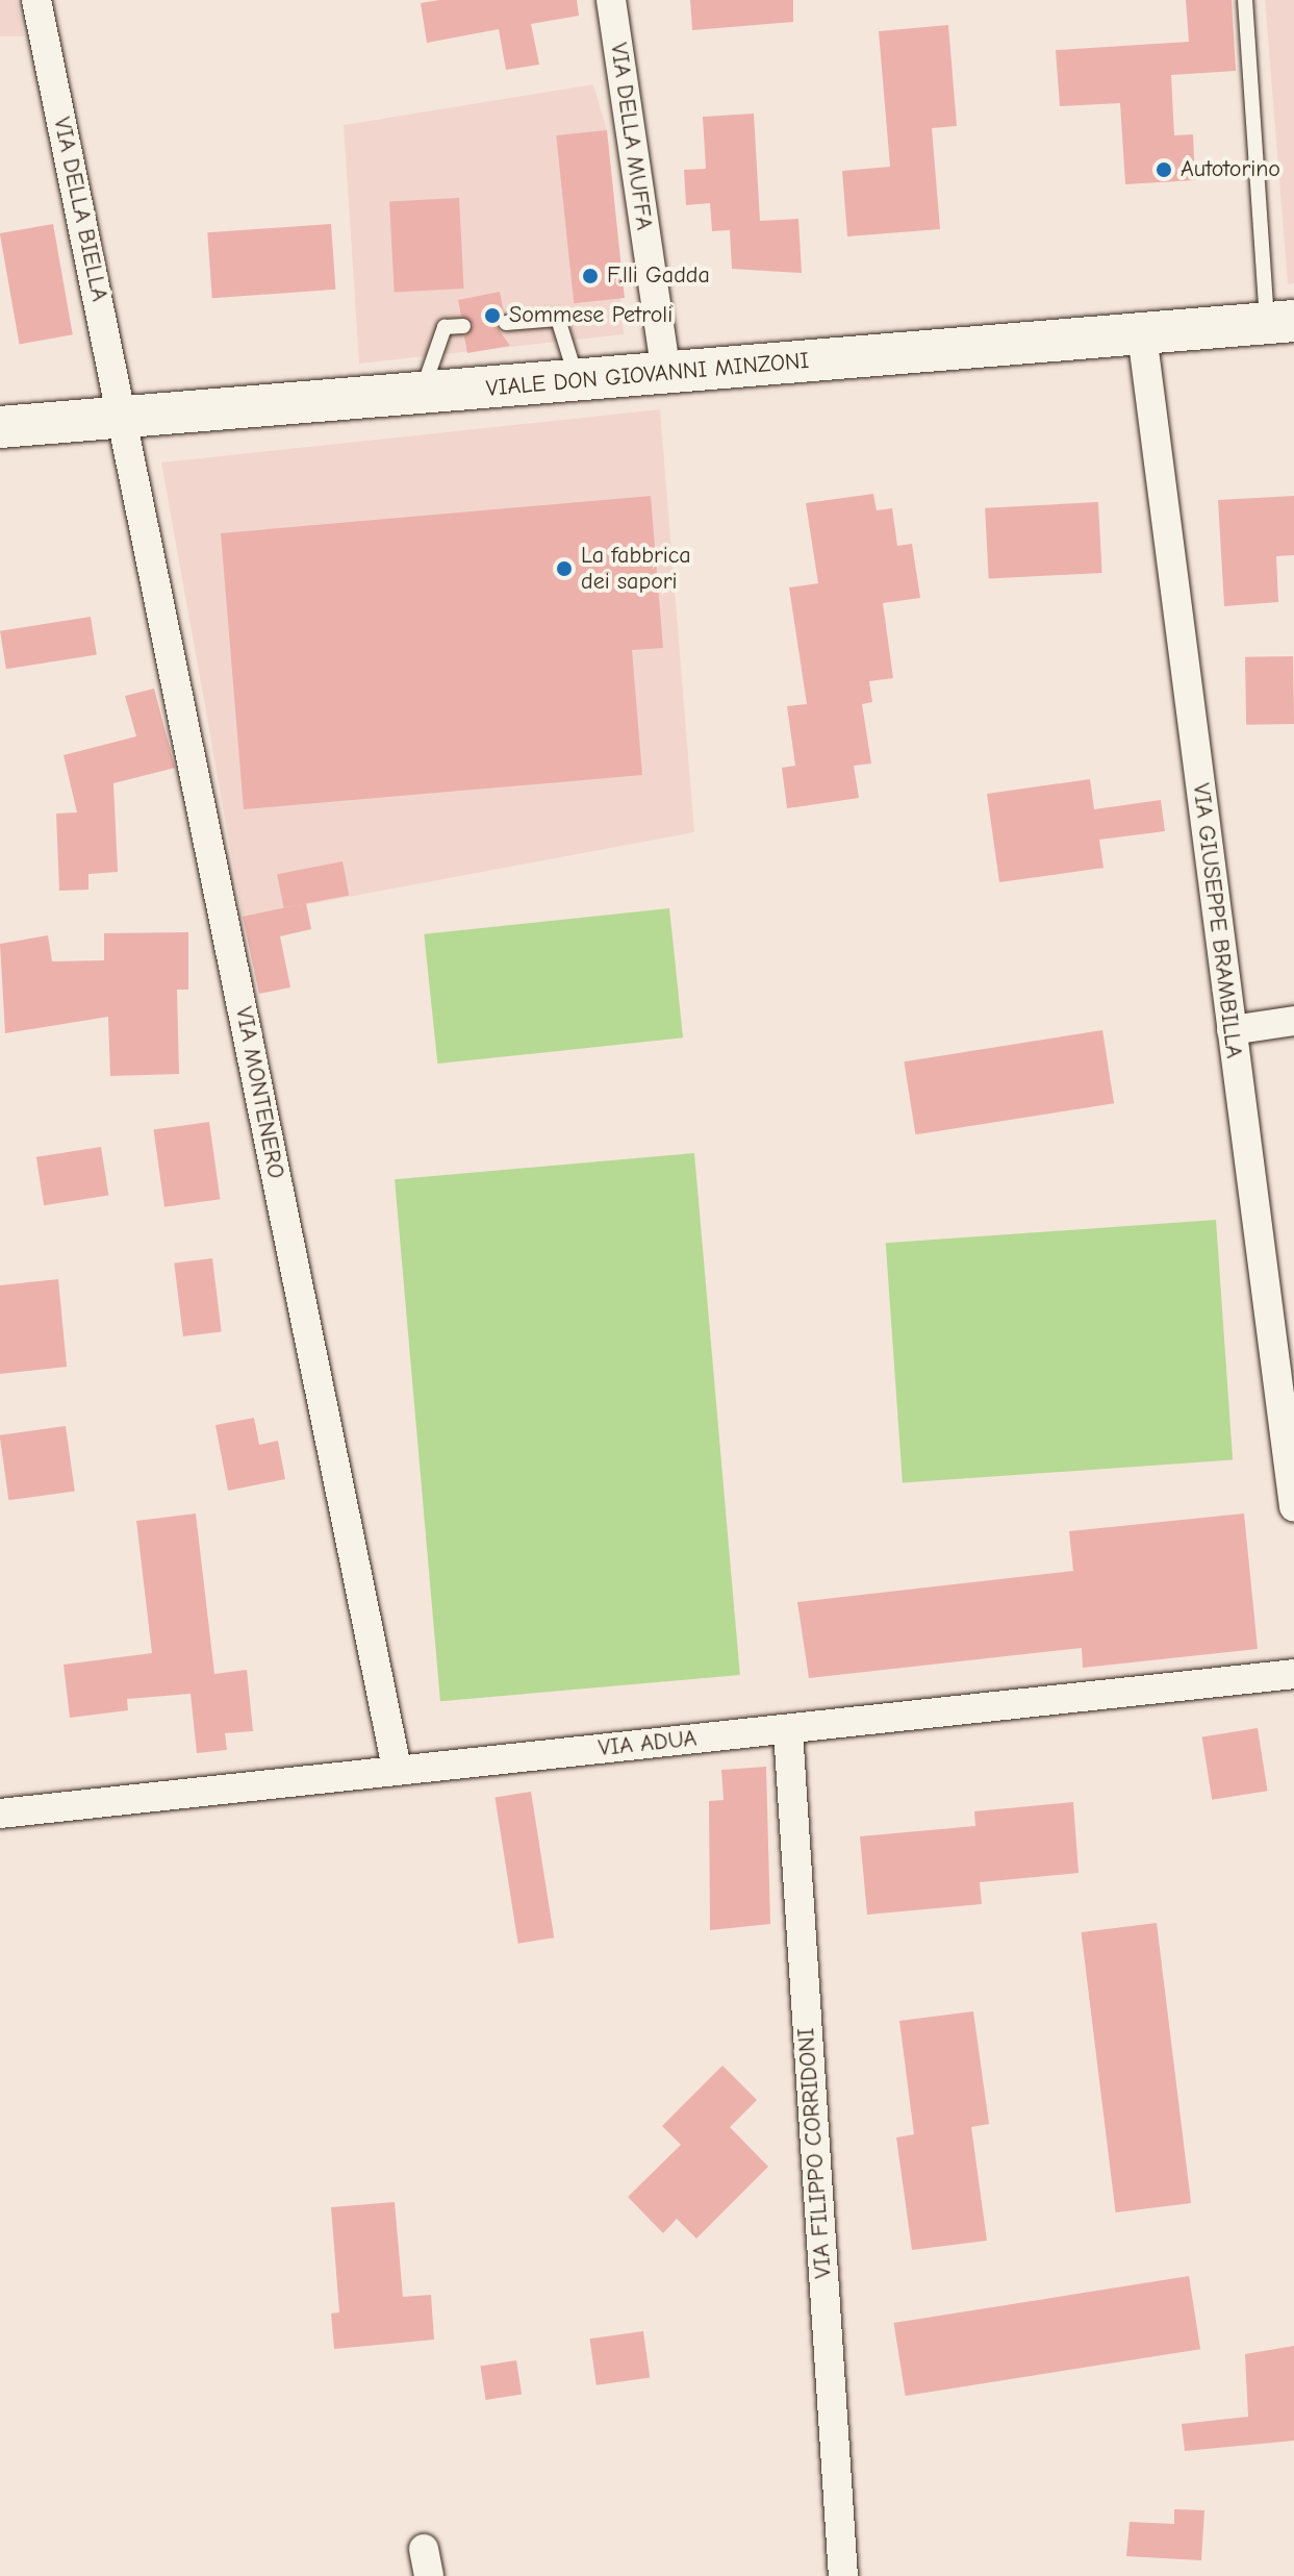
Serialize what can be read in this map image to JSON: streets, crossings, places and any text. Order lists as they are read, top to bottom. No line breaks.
{"streets":{"street":["VIA DELLA MUFFA","VIA DELLA BIELLA","VIALE DON GIOVANNI MINZONI","VIA GIUSEPPE BRAMBILLA","VIA MONTENERO","VIA ADUA","VIA FILIPPO CORRIDONI"]},"crossings":[["VIA DELLA MUFFA","VIALE DON GIOVANNI MINZONI"],["VIA DELLA BIELLA","VIALE DON GIOVANNI MINZONI"],["VIA DELLA BIELLA","VIA MONTENERO"],["VIALE DON GIOVANNI MINZONI","VIA GIUSEPPE BRAMBILLA"],["VIALE DON GIOVANNI MINZONI","VIA MONTENERO"],["VIA MONTENERO","VIA ADUA"],["VIA ADUA","VIA FILIPPO CORRIDONI"]],"places":["Autotorino","F.lli Gadda","Sommese Petroli","La fabbrica dei sapori"]}
